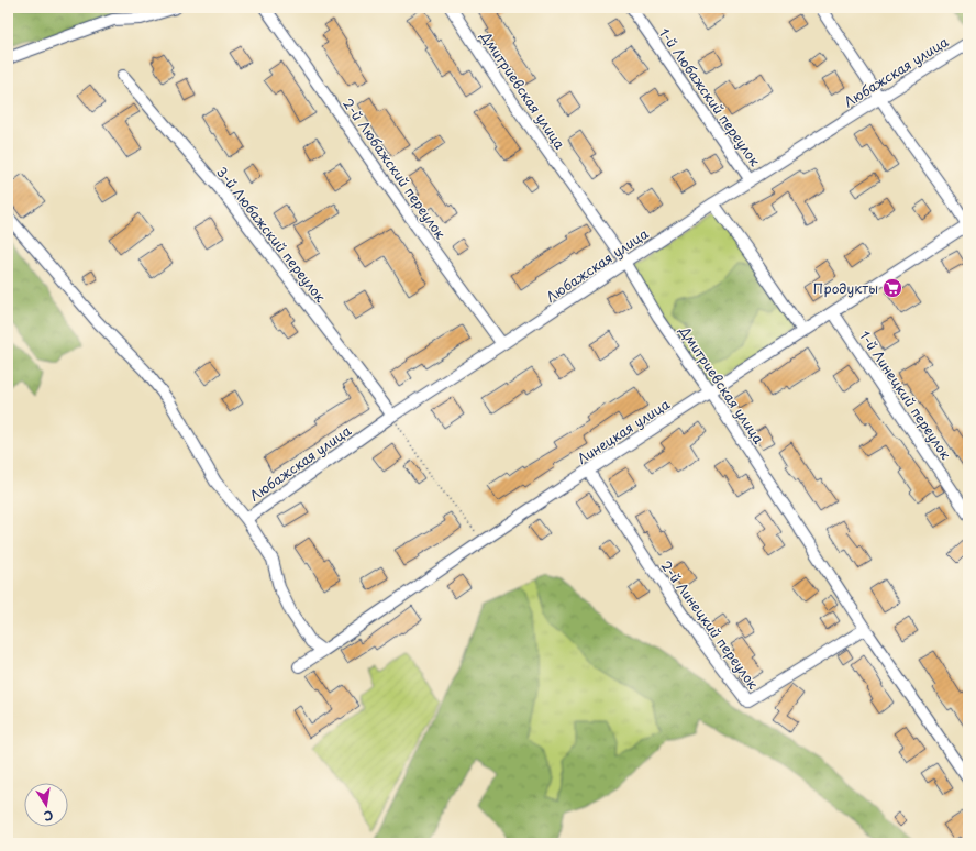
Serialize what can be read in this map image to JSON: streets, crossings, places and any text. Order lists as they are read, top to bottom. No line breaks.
{"streets":{"street":["Любажская улица","Дмитриевская улица","1-й Любажский переулок","2-й Любажский переулок","3-й Любажский переулок","1-й Линецкий переулок","Линецкая улица","2-й Линецкий переулок"]},"crossings":[["Любажская улица","Дмитриевская улица"],["Любажская улица","1-й Любажский переулок"],["Любажская улица","2-й Любажский переулок"],["Любажская улица","3-й Любажский переулок"],["Дмитриевская улица","Линецкая улица"],["Дмитриевская улица","2-й Линецкий переулок"],["1-й Линецкий переулок","Линецкая улица"],["Линецкая улица","2-й Линецкий переулок"]],"places":{"supermarket":["Продукты"]},"north":"bottom"}
